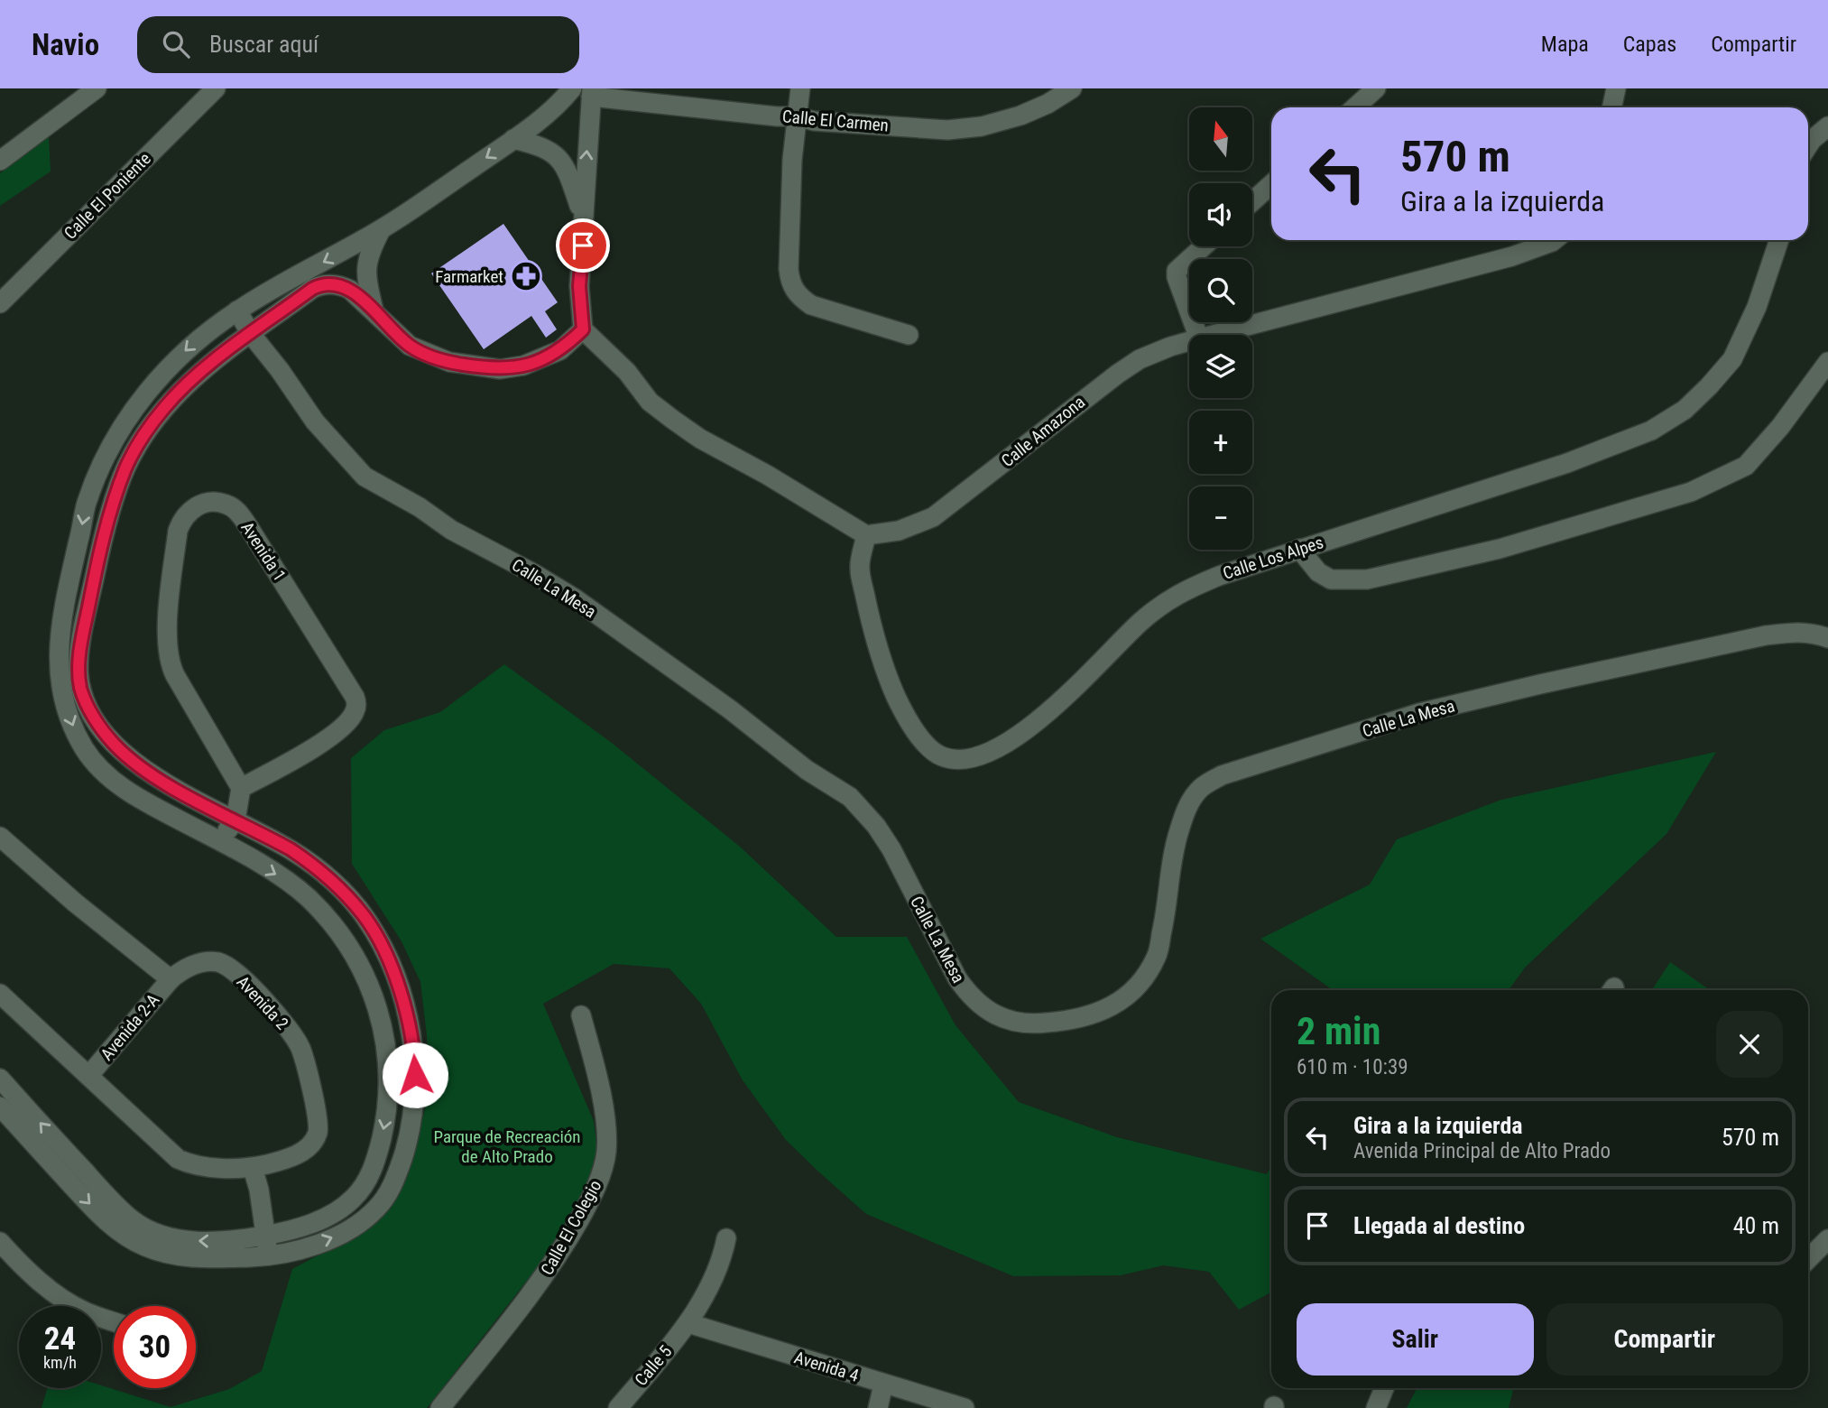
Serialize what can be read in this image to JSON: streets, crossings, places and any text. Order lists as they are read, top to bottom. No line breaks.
{"streets":{"street":["Calle El Carmen","Calle El Poniente","Calle Amazona","Avenida 1","Calle Los Alpes","Calle La Mesa","Avenida 2","Avenida 2-A","Calle El Colegio","Calle 5","Avenida 4"]},"crossings":[["Calle Amazona","Calle Los Alpes"],["Avenida 2","Avenida 2-A"],["Calle 5","Avenida 4"]],"parks":["Parque de Recreación de Alto Prado"],"places":{"pharmacy":["Farmarket"]},"north":"top","page":{"header":"Navio","search":"Buscar aquí","nav":["Mapa","Capas","Compartir"],"map_buttons":["+","−"],"turn":["570 m","Gira a la izquierda"],"heading":["2 min","610 m · 10:39"],"list":[{"name":"Gira a la izquierda","note":"Avenida Principal de Alto Prado","value":"570 m"},{"name":"Llegada al destino","value":"40 m"}],"buttons":["Salir","Compartir"],"speed":"24 km/h","limit":"30"}}
